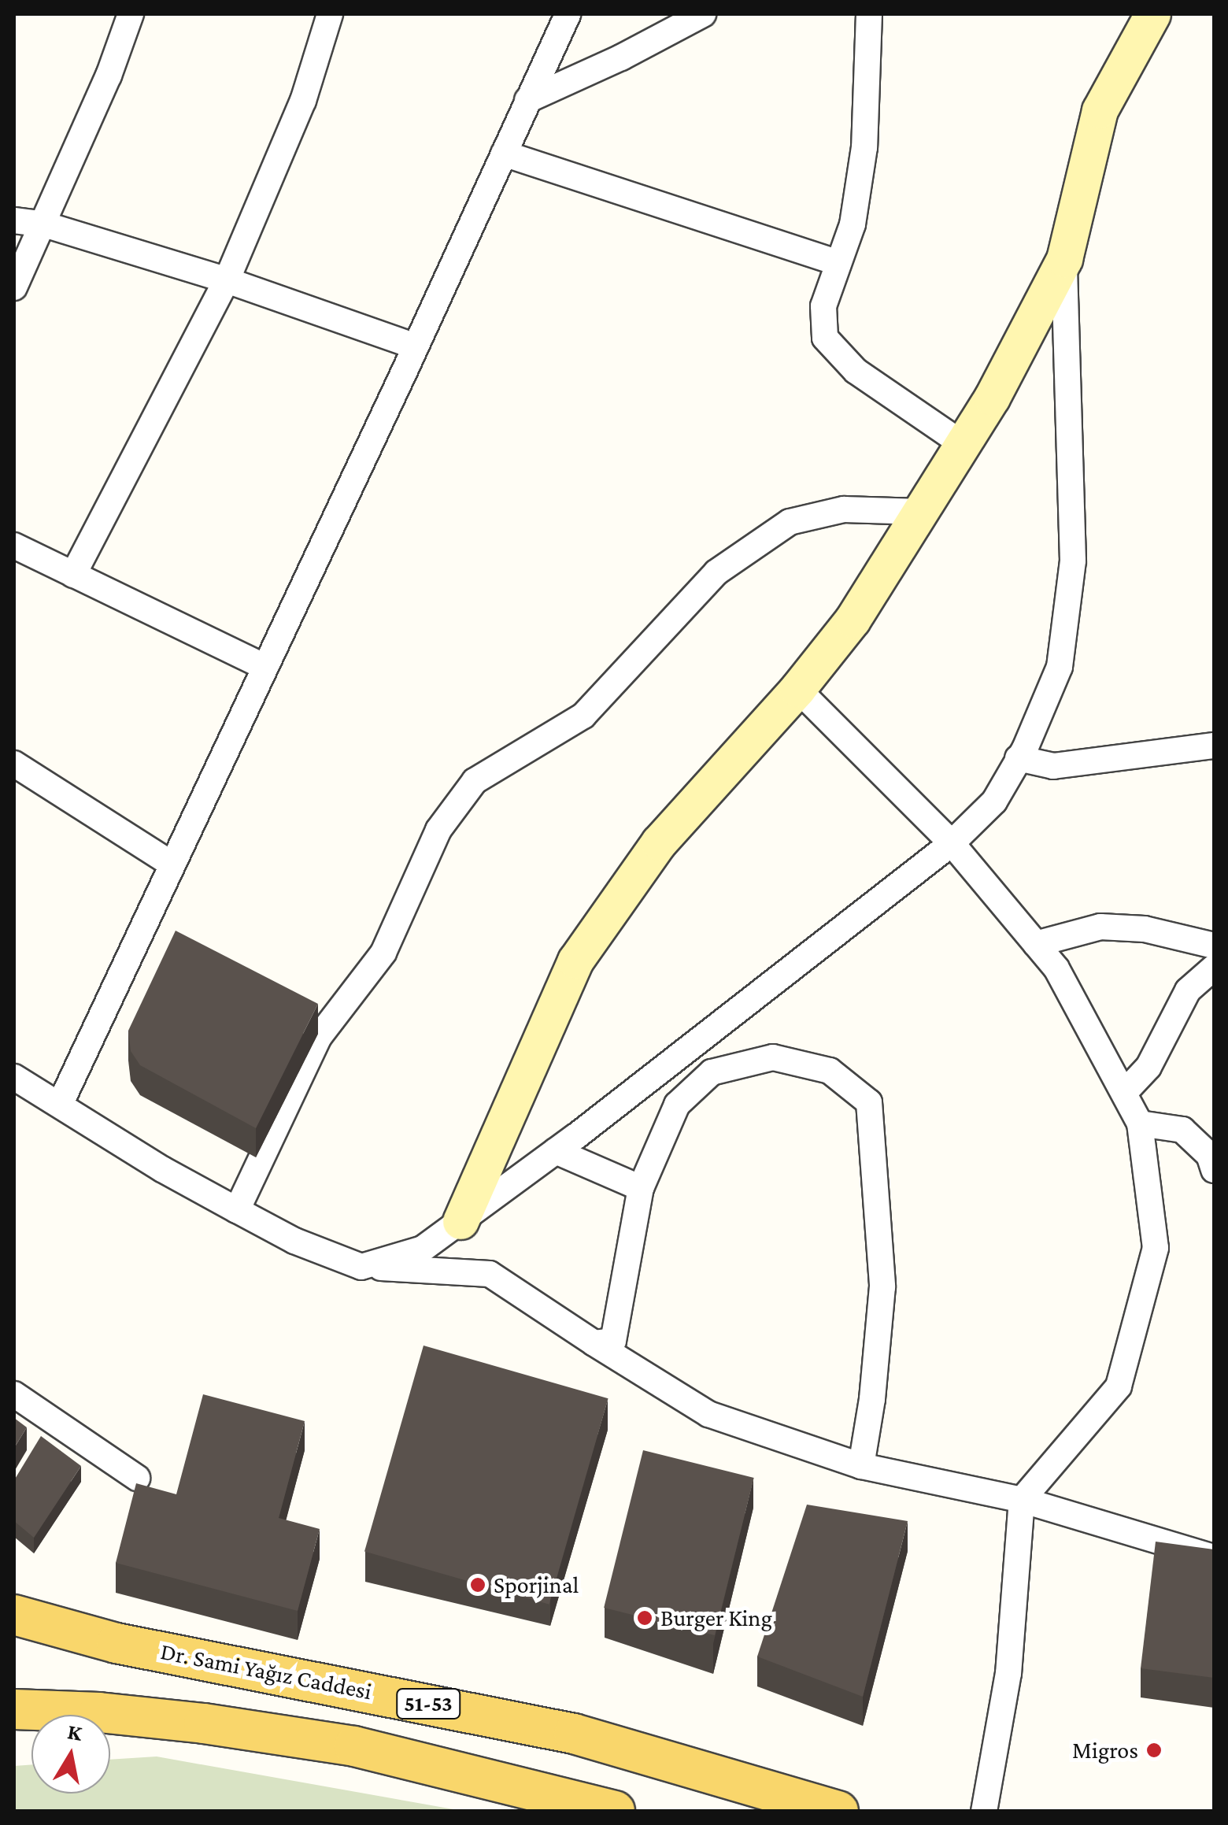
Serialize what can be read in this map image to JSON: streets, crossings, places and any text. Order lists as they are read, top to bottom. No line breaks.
{"streets":{"main road":["Dr. Sami Yağız Caddesi","51-53"]},"places":["Sporjinal","Burger King","Migros"],"north":"top"}
